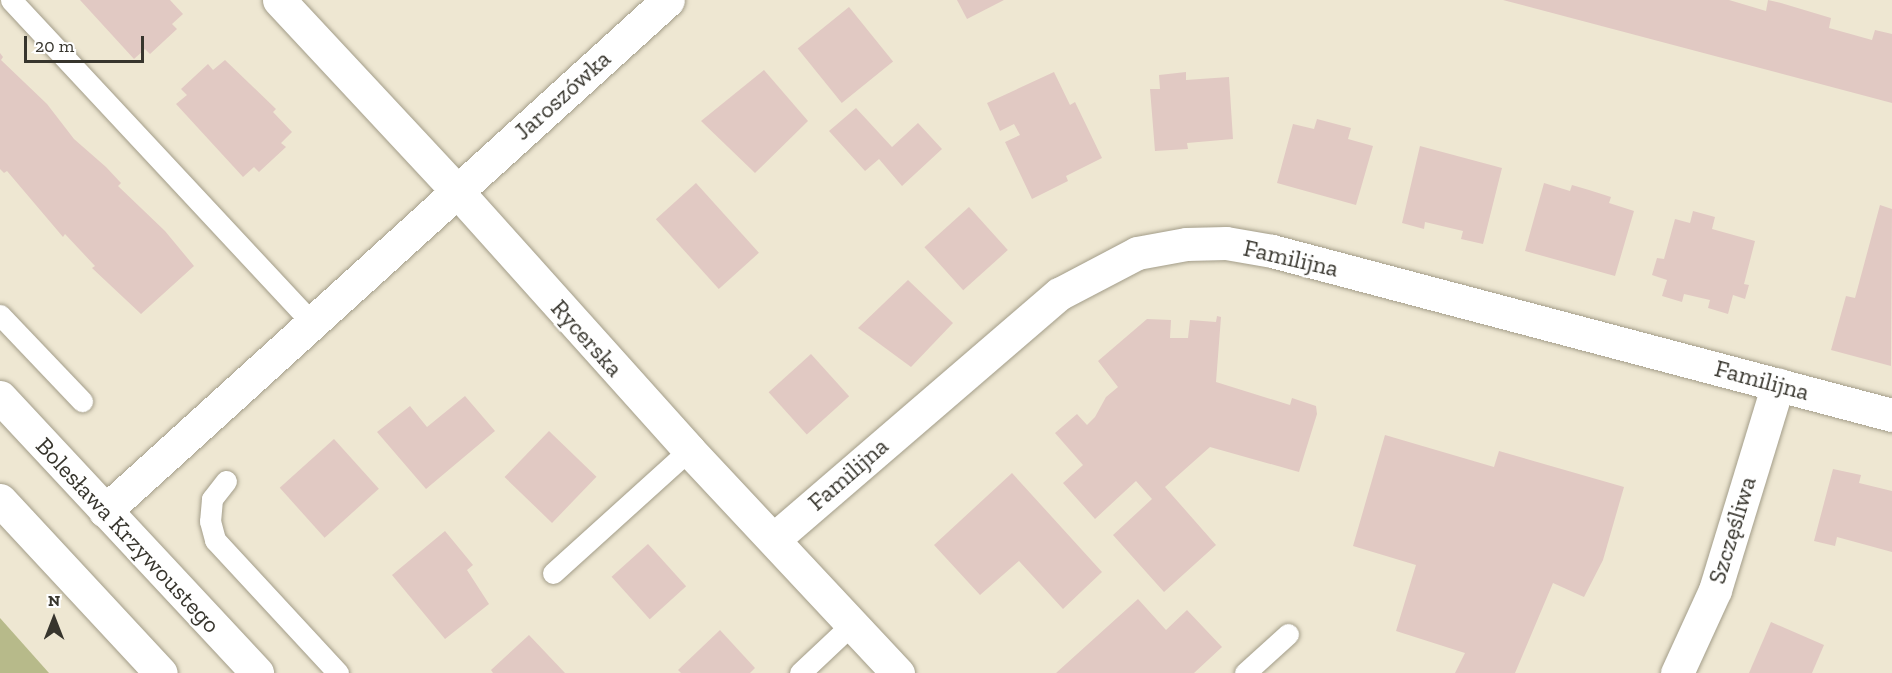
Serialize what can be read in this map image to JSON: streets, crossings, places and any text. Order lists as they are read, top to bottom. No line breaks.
{"streets":{"street":["Jaroszówka","Familijna","Rycerska","Szczęśliwa","Bolesława Krzywoustego"]},"crossings":[["Jaroszówka","Rycerska"],["Jaroszówka","Bolesława Krzywoustego"],["Familijna","Rycerska"],["Familijna","Szczęśliwa"]],"scale_bar":"20 m","north":"top"}
